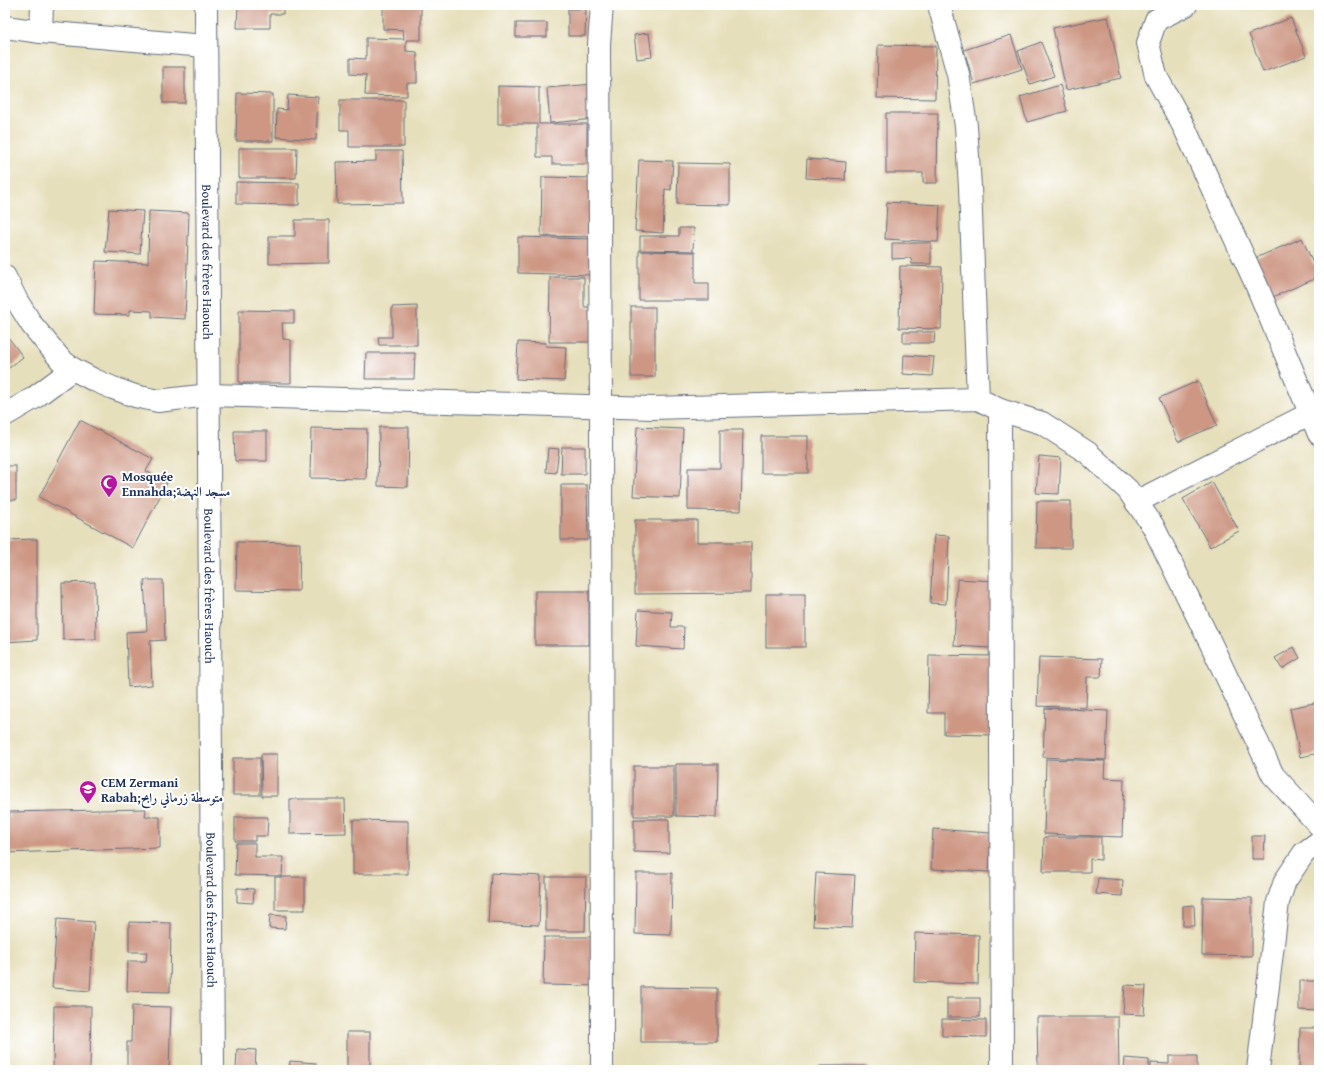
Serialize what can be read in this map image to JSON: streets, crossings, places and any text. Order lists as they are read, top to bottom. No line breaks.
{"streets":{"street":["Boulevard des frères Haouch"]},"places":{"mosque":["Mosquée Ennahda;مسجد النهضة"],"school or university":["CEM Zermani Rabah;متوسطة زرماني رابح"]}}
